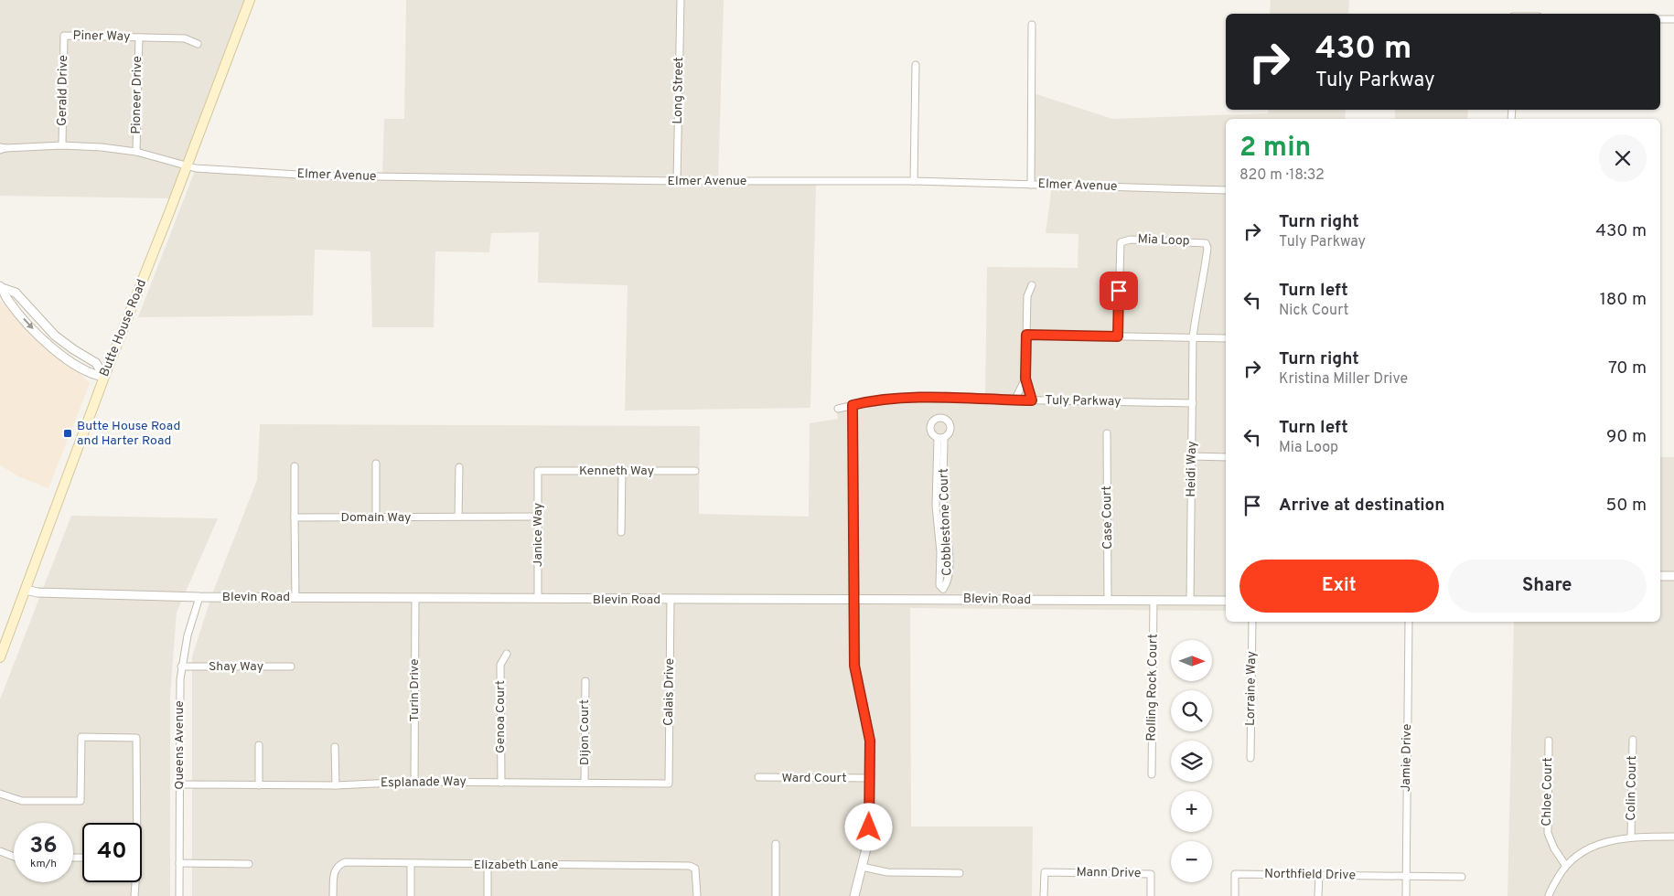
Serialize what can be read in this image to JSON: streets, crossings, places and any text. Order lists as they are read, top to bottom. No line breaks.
{"streets":{"main road":["Butte House Road"],"street":["Piner Way","Gerald Drive","Long Street","Pioneer Drive","Elmer Avenue","Mia Loop","Tuly Parkway","Heidi Way","Kenneth Way","Domain Way","Case Court","Cobblestone Court","Janice Way","Blevin Road","Shay Way","Rolling Rock Court","Lorraine Way","Turin Drive","Calais Drive","Genoa Court","Dijon Court","Queens Avenue","Jamie Drive","Ward Court","Esplanade Way","Colin Court","Chloe Court","Elizabeth Lane","Mann Drive","Northfield Drive"]},"crossings":[["Piner Way","Gerald Drive"],["Piner Way","Pioneer Drive"],["Gerald Drive","Elmer Avenue"],["Long Street","Elmer Avenue"],["Pioneer Drive","Elmer Avenue"],["Elmer Avenue","Butte House Road"],["Mia Loop","Heidi Way"],["Butte House Road","Blevin Road"],["Tuly Parkway","Heidi Way"],["Heidi Way","Blevin Road"],["Kenneth Way","Janice Way"],["Domain Way","Janice Way"],["Case Court","Blevin Road"],["Janice Way","Blevin Road"],["Blevin Road","Rolling Rock Court"],["Blevin Road","Turin Drive"],["Blevin Road","Calais Drive"],["Blevin Road","Queens Avenue"],["Shay Way","Queens Avenue"],["Turin Drive","Esplanade Way"],["Calais Drive","Esplanade Way"],["Genoa Court","Esplanade Way"],["Dijon Court","Esplanade Way"],["Queens Avenue","Esplanade Way"],["Jamie Drive","Northfield Drive"]],"places":{"transit":["Butte House Road and Harter Road"]},"north":"right","page":{"turn":["430 m","Tuly Parkway"],"heading":["2 min","820 m · 18:32"],"list":[{"name":"Turn right","note":"Tuly Parkway","value":"430 m"},{"name":"Turn left","note":"Nick Court","value":"180 m"},{"name":"Turn right","note":"Kristina Miller Drive","value":"70 m"},{"name":"Turn left","note":"Mia Loop","value":"90 m"},{"name":"Arrive at destination","value":"50 m"}],"buttons":["Exit","Share"],"map_buttons":["+","−"],"speed":"36 km/h","limit":"40"}}
